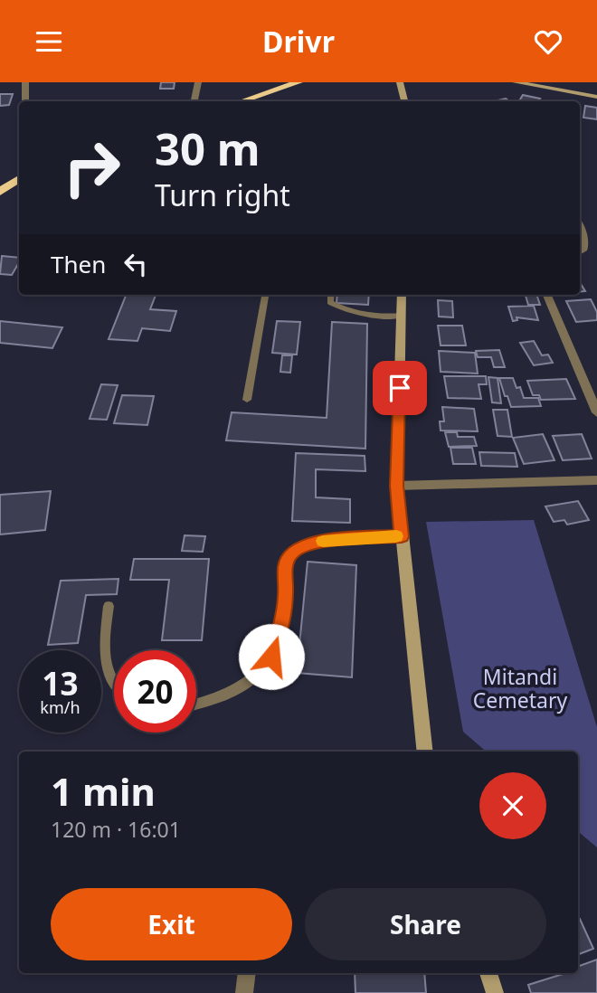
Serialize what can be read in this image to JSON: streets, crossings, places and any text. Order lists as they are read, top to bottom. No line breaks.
{"parks":["Mitandi Cemetary"],"page":{"header":"Drivr","turn":["30 m","Turn right"],"then":"Then","speed":"13 km/h","limit":"20","heading":["1 min","120 m · 16:01"],"buttons":["Exit","Share"]}}
